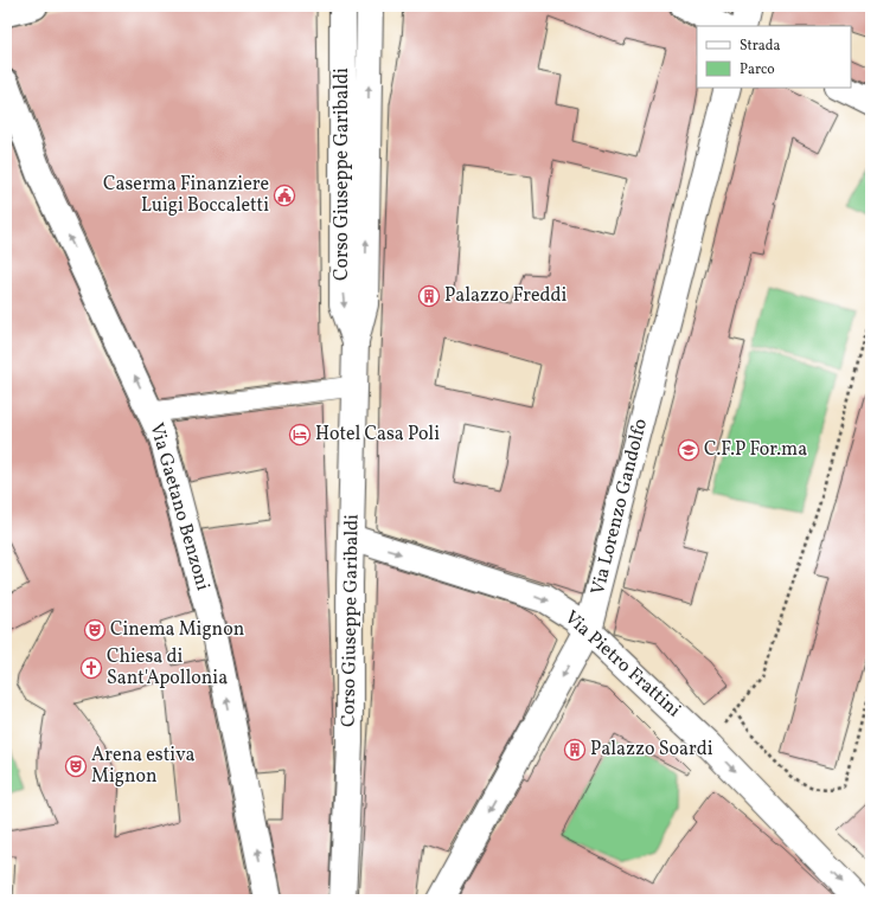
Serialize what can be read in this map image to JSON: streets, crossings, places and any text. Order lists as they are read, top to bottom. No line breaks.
{"streets":{"street":["Corso Giuseppe Garibaldi","Via Gaetano Benzoni","Via Lorenzo Gandolfo","Via Pietro Frattini"]},"crossings":[["Corso Giuseppe Garibaldi","Via Pietro Frattini"],["Via Lorenzo Gandolfo","Via Pietro Frattini"]],"one_way":["Via Gaetano Benzoni","Via Lorenzo Gandolfo","Via Pietro Frattini"],"places":{"public building":["Caserma Finanziere Luigi Boccaletti"],"building":["Palazzo Freddi","Palazzo Soardi"],"hotel":["Hotel Casa Poli"],"school or university":["C.F.P For.ma"],"theatre":["Cinema Mignon","Arena estiva Mignon"],"church":["Chiesa di Sant'Apollonia"]},"legend":["Strada","Parco"]}
